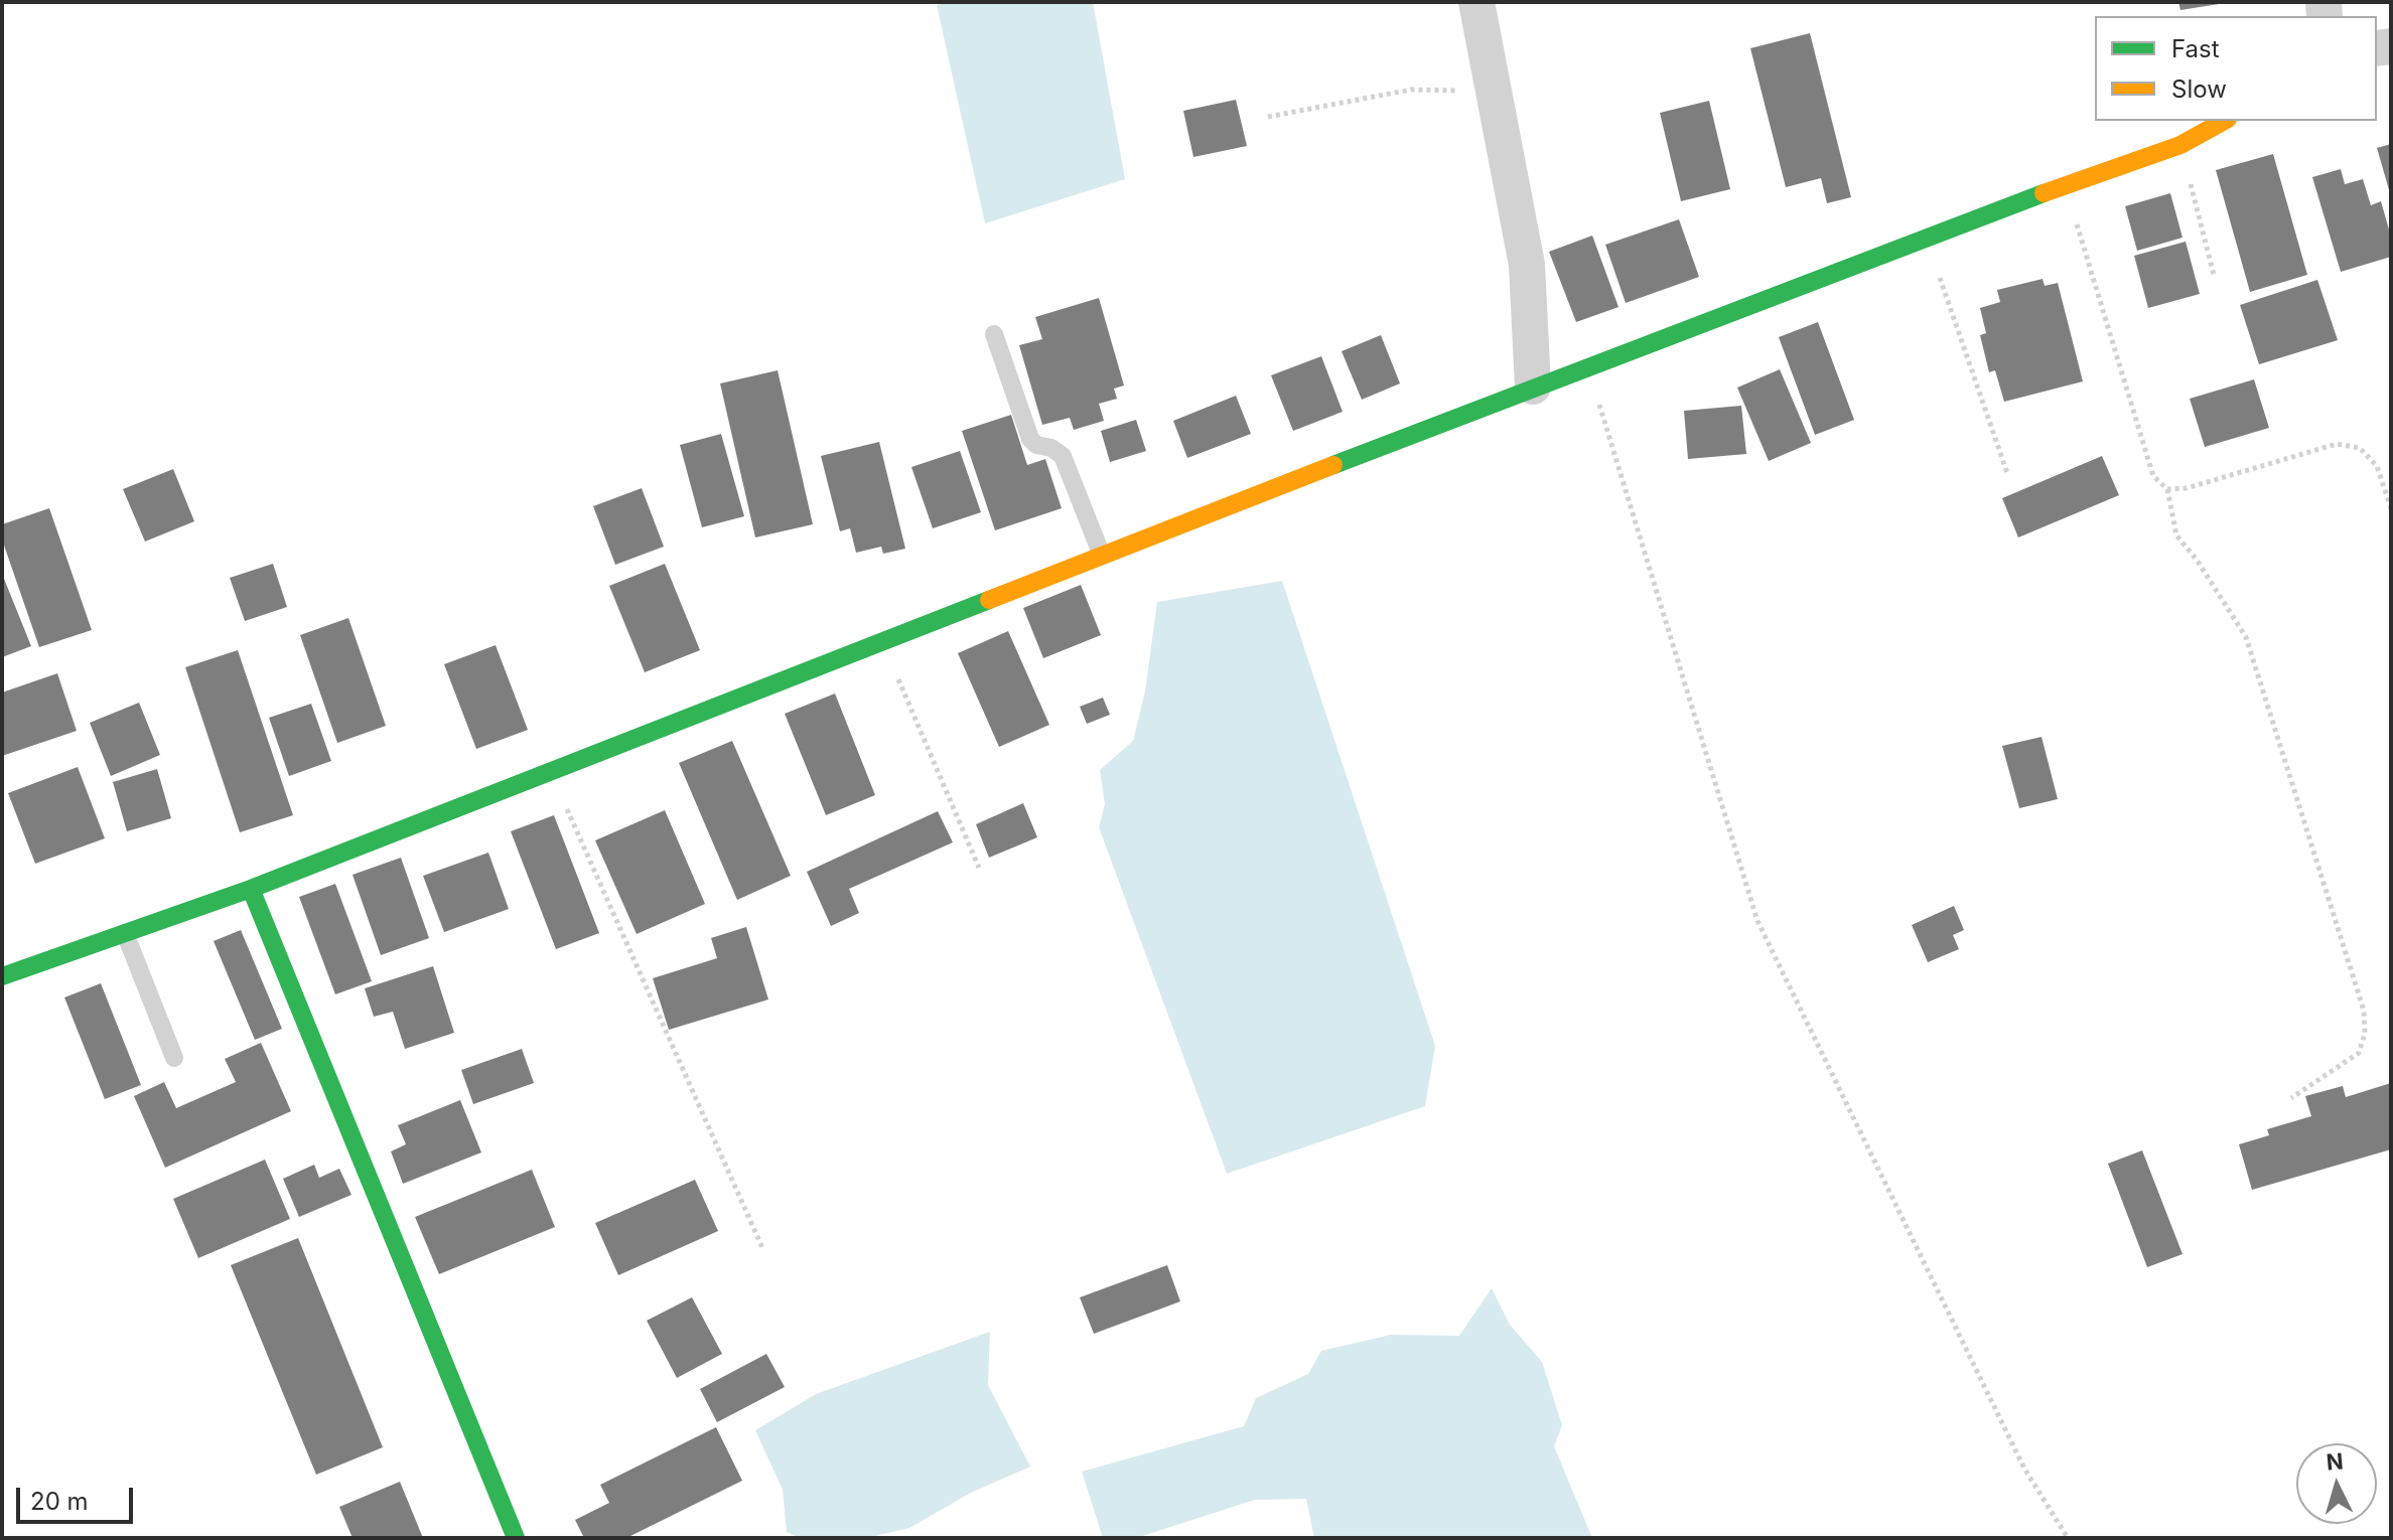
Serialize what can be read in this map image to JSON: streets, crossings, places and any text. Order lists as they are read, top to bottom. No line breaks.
{"legend":["Fast","Slow"],"scale_bar":"20 m","north":"top"}
